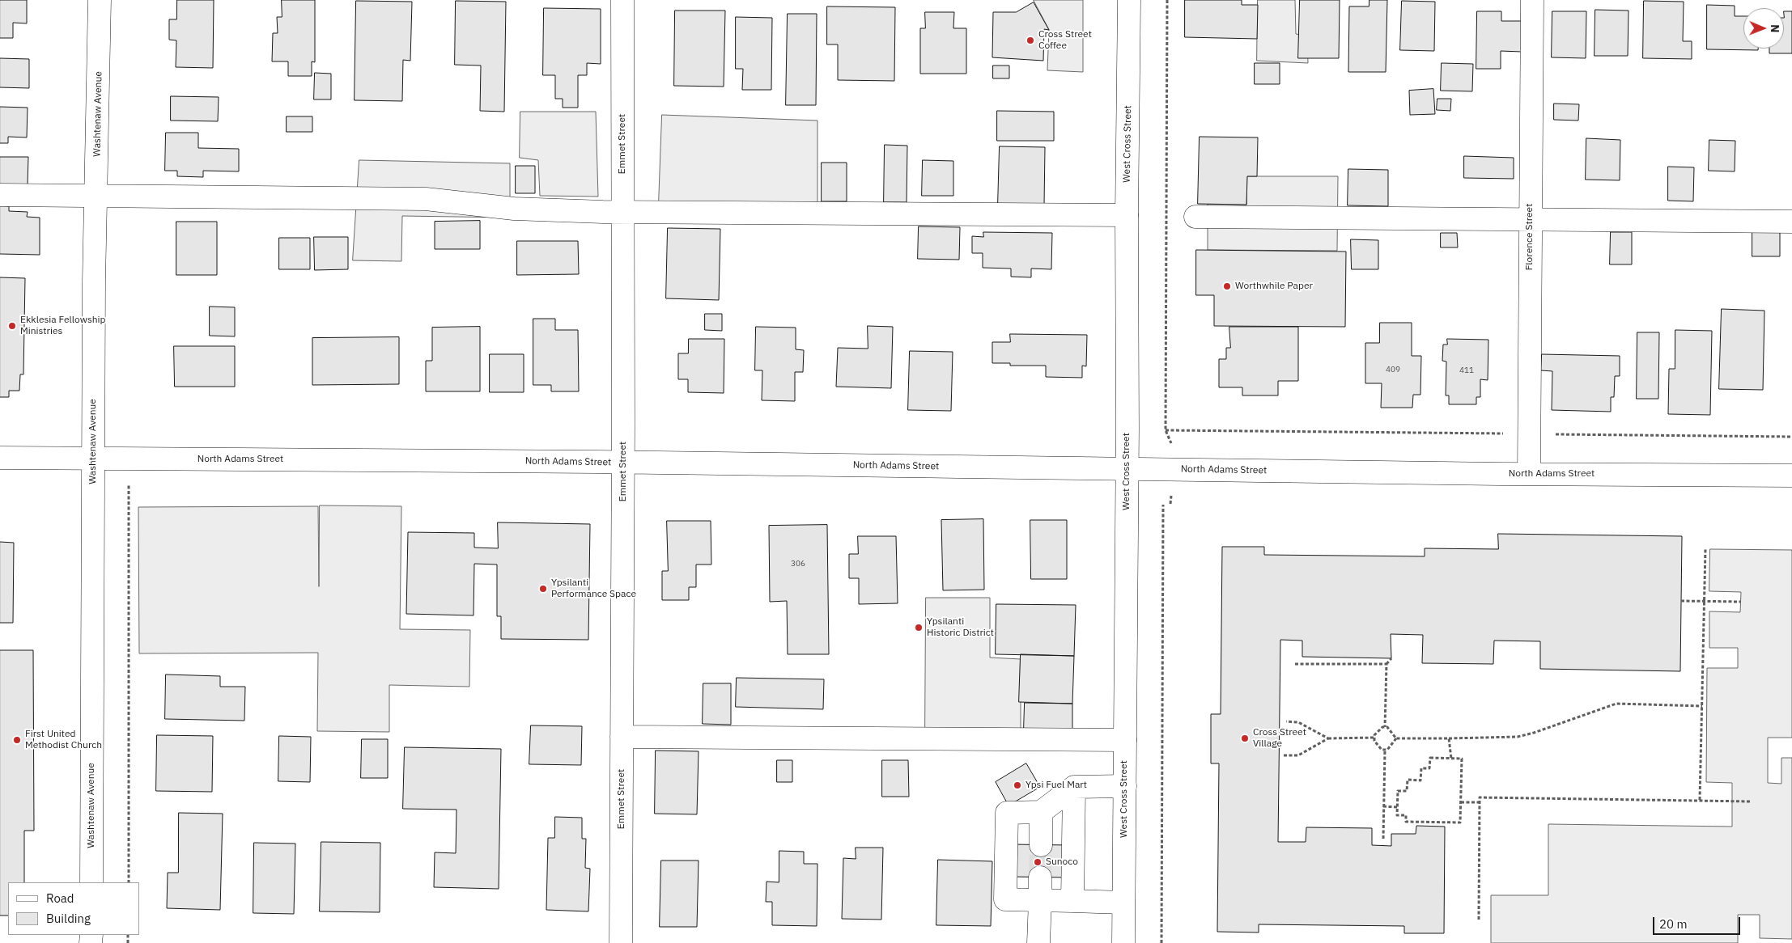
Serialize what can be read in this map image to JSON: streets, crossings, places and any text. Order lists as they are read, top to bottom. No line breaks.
{"streets":{"street":["Washtenaw Avenue","Emmet Street","West Cross Street","Florence Street","North Adams Street"]},"crossings":[["Washtenaw Avenue","North Adams Street"],["Emmet Street","North Adams Street"],["West Cross Street","North Adams Street"],["Florence Street","North Adams Street"]],"places":["Cross Street Coffee","Worthwhile Paper","Ekklesia Fellowship Ministries","Ypsilanti Performance Space","Ypsilanti Historic District","Cross Street Village","First United Methodist Church","Ypsi Fuel Mart","Sunoco"],"house_numbers":["409","411","306"],"legend":["Road","Building"],"scale_bar":"20 m","north":"right"}
